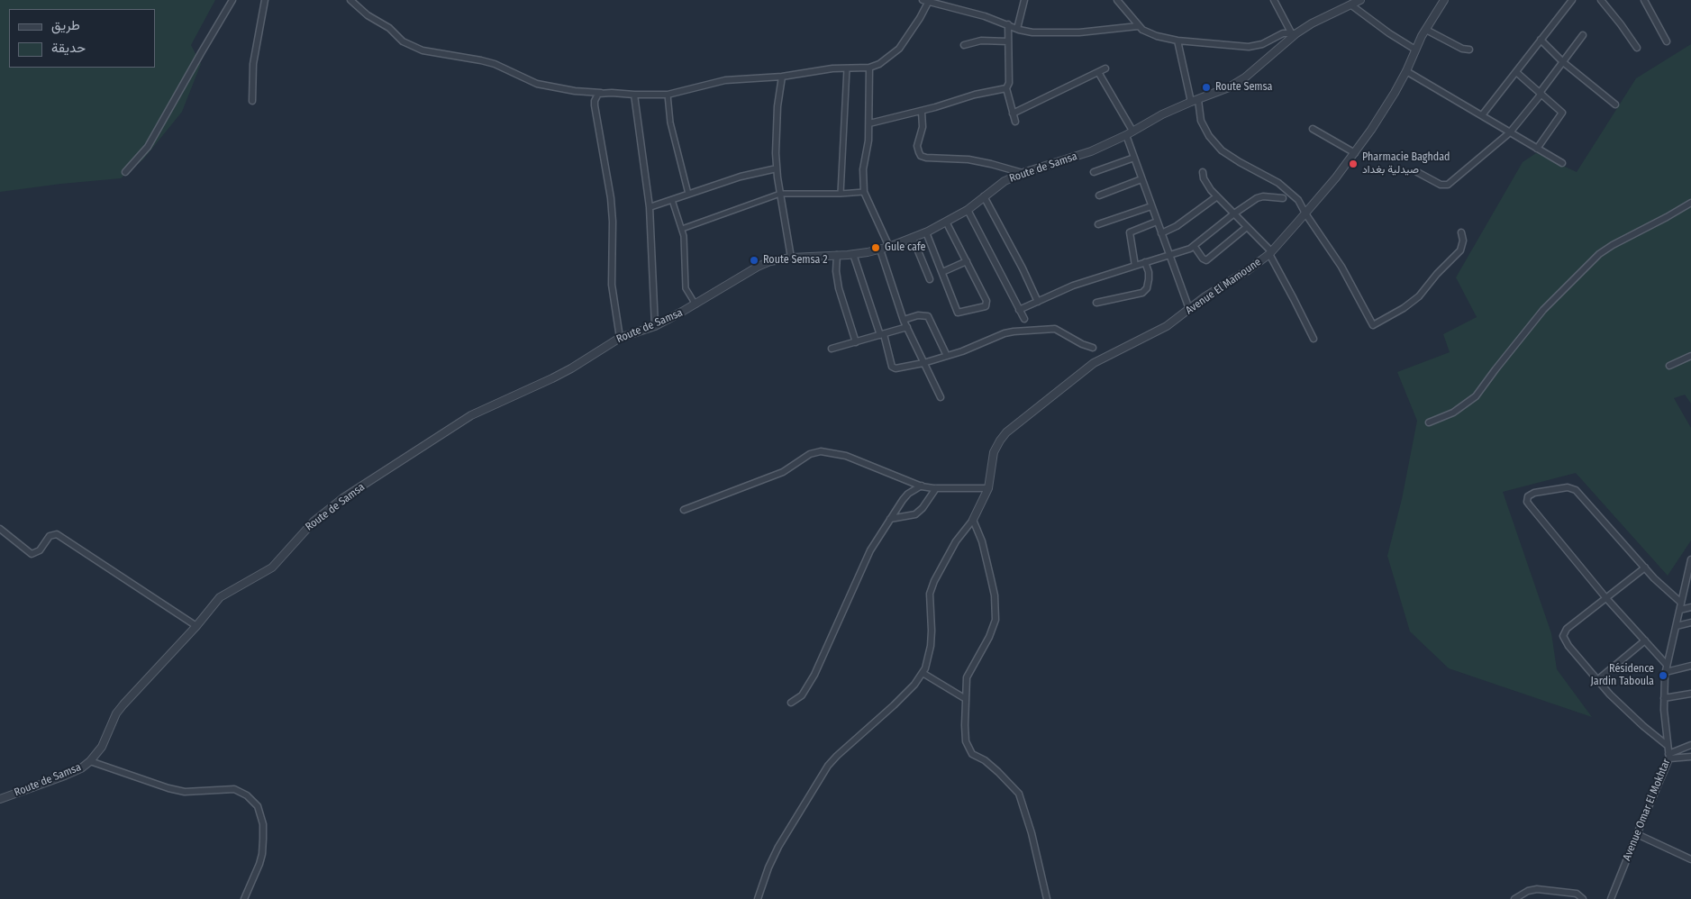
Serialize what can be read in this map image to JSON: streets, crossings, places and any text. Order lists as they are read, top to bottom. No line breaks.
{"streets":{"street":["Route de Samsa","Avenue El Mamoune","Avenue Omar El Mokhtar"]},"places":["Route Semsa","Pharmacie Baghdad صيدلية بغداد","Gule cafe","Route Semsa 2","Résidence Jardin Taboula"],"legend":["طريق","حديقة"]}
